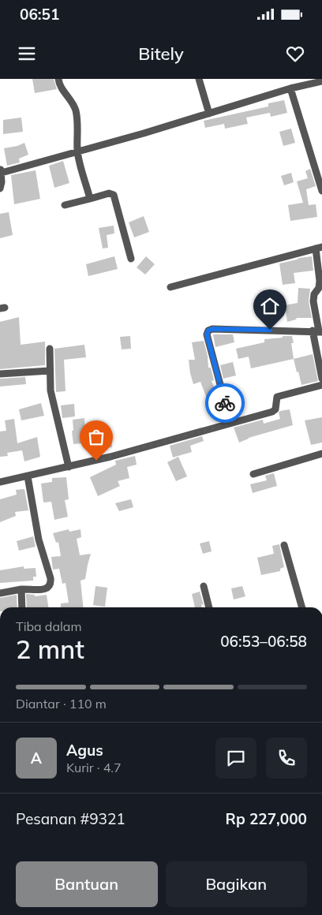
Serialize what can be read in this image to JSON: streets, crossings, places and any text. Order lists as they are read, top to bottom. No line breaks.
{"page":{"status":"06:51","header":"Bitely","heading":["2 mnt","Tiba dalam","06:53–06:58"],"panel":["Agus","Kurir · 4.7","Pesanan #9321","Rp 227,000"],"bar":"Diantar · 110 m","round":"A","buttons":["Bantuan","Bagikan"]}}
